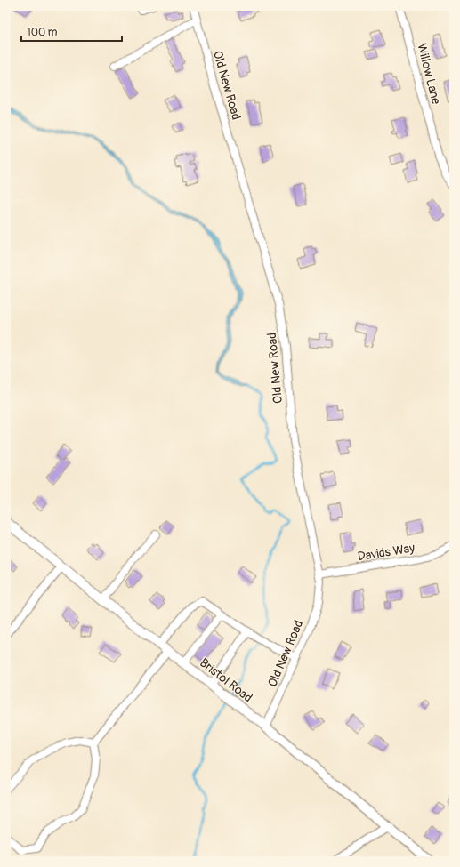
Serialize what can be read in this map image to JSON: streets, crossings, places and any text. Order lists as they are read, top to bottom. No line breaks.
{"streets":{"main road":["Bristol Road"],"street":["Willow Lane","Old New Road","Davids Way"]},"crossings":[["Old New Road","Davids Way"],["Old New Road","Bristol Road"]],"scale_bar":"100 m"}
